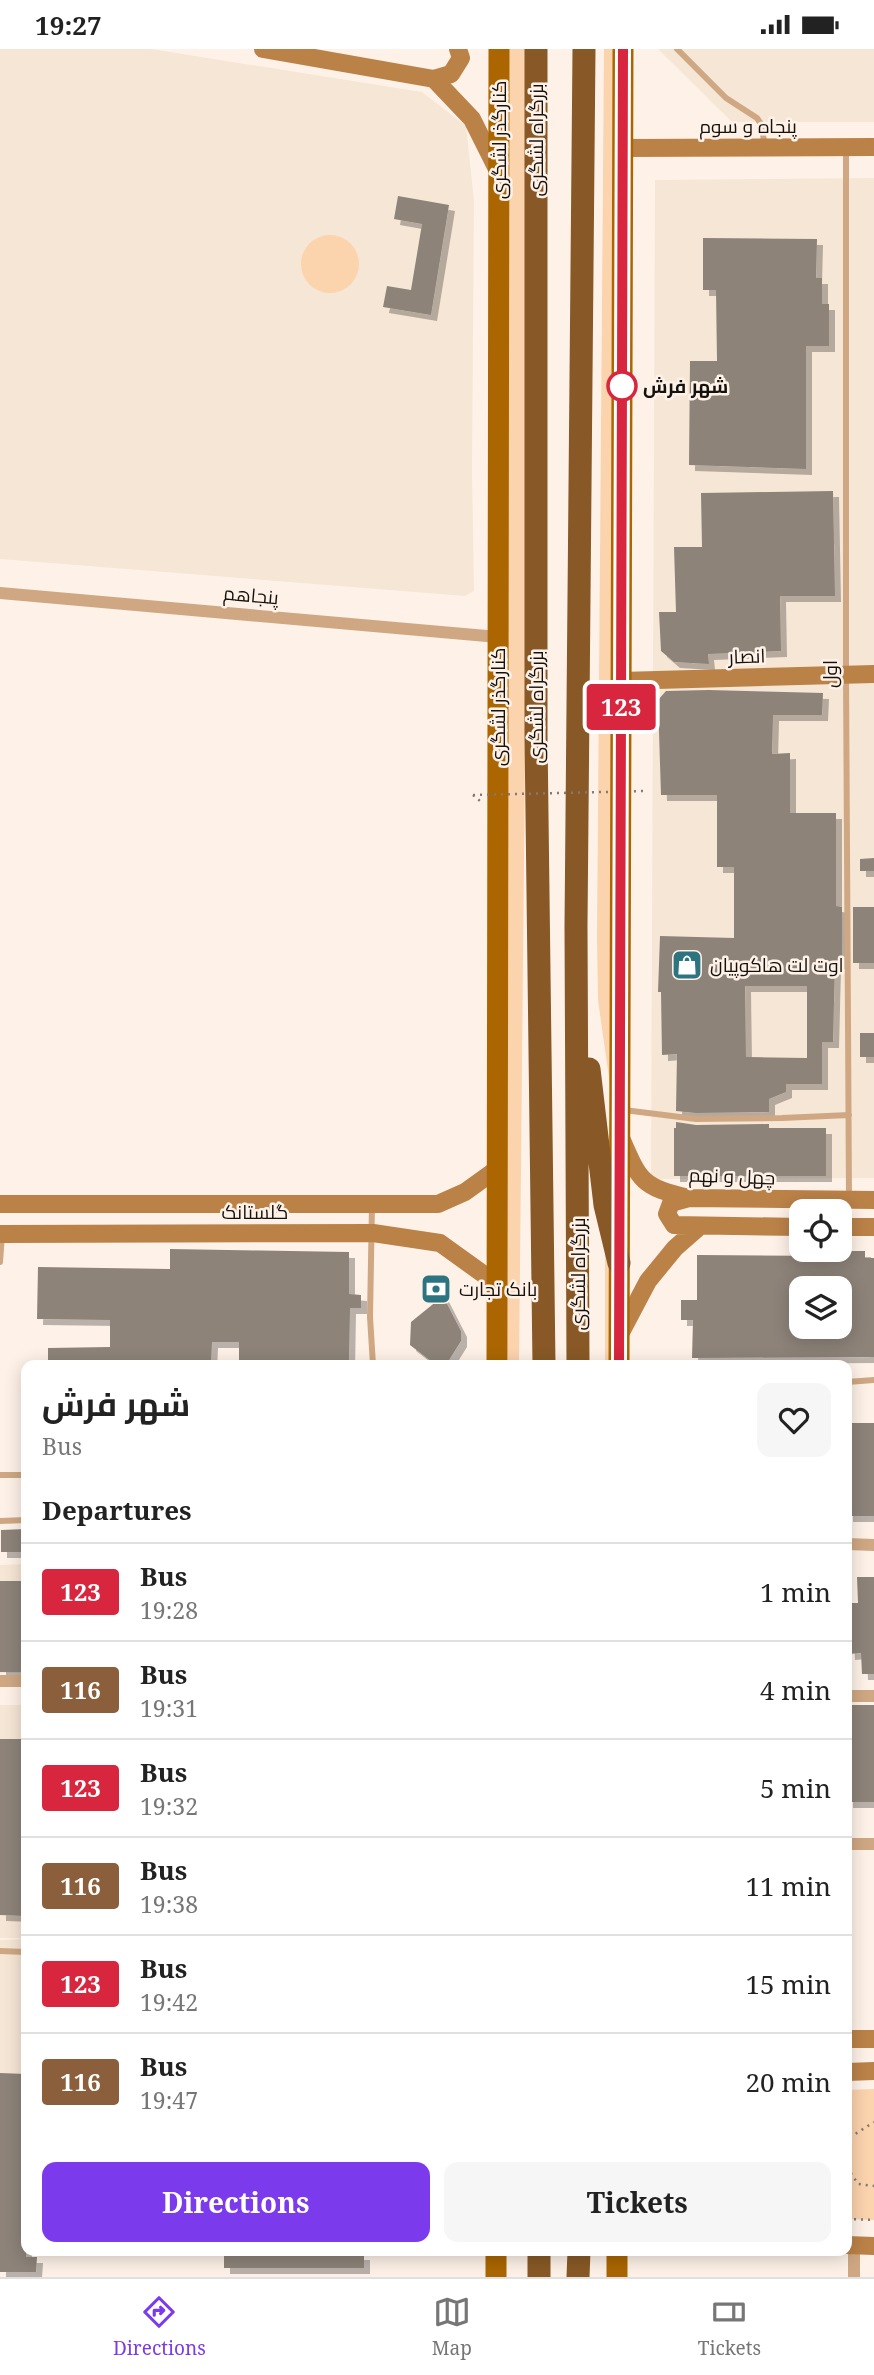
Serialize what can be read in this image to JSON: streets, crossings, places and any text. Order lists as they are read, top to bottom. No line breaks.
{"streets":{"highway":["بزرگراه لشگری"],"main road":["کنارگذر لشگری"],"street":["پنجاه و سوم","پنجاهم","انصار","چهل و نهم","گلستانک"],"lane":["اول"]},"crossings":[["پنجاه و سوم","اول"],["کنارگذر لشگری","پنجاهم"],["کنارگذر لشگری","گلستانک"],["انصار","اول"]],"places":{"other":["شهر فرش"],"shop":["اوت لت هاکوپیان"],"bank":["بانک تجارت"]},"lines":["bus line 123"],"page":{"status":"19:27","on_map":"123","heading":[["شهر فرش","Bus"],"Departures"],"list":[{"mark":"123","name":"Bus","note":"19:28","value":"1 min"},{"mark":"116","name":"Bus","note":"19:31","value":"4 min"},{"mark":"123","name":"Bus","note":"19:32","value":"5 min"},{"mark":"116","name":"Bus","note":"19:38","value":"11 min"},{"mark":"123","name":"Bus","note":"19:42","value":"15 min"},{"mark":"116","name":"Bus","note":"19:47","value":"20 min"}],"buttons":["Directions","Tickets"],"tabs":["Directions","Map","Tickets"]}}
